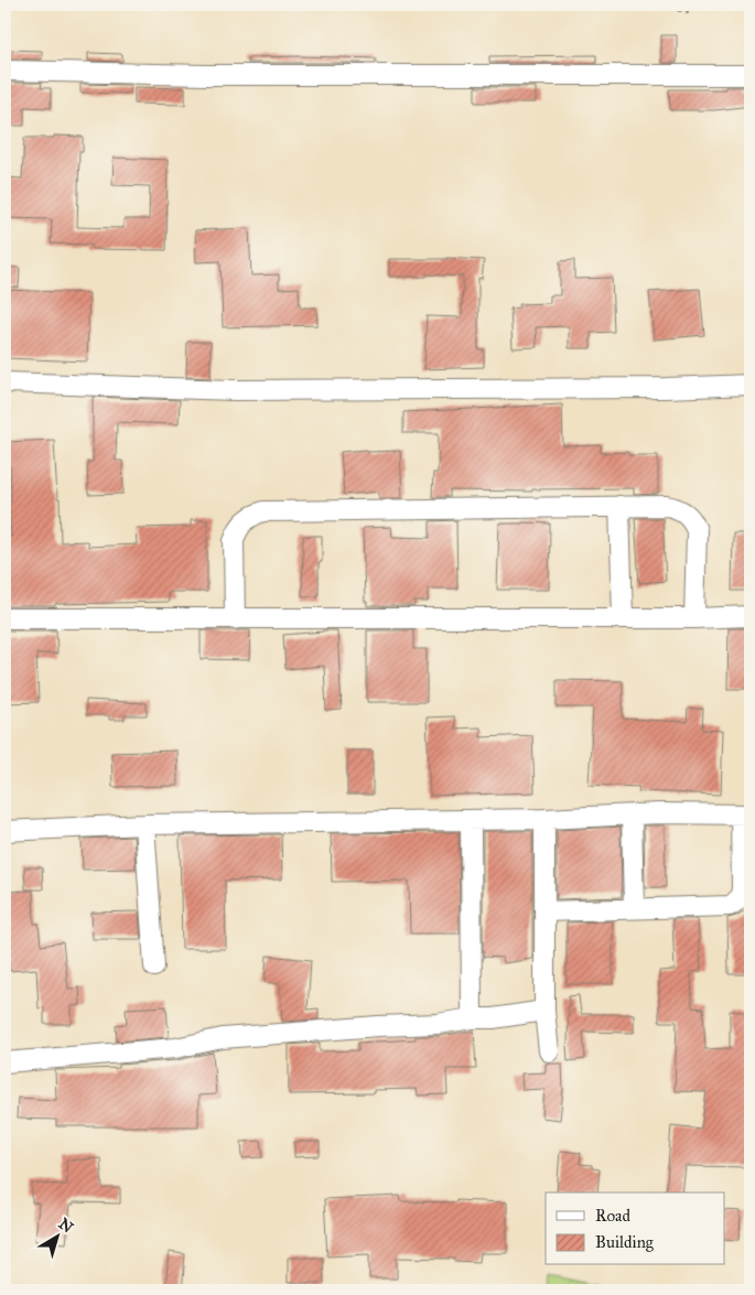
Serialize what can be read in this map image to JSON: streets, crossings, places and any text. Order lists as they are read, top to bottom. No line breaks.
{"legend":["Road","Building"],"north":"top right"}
